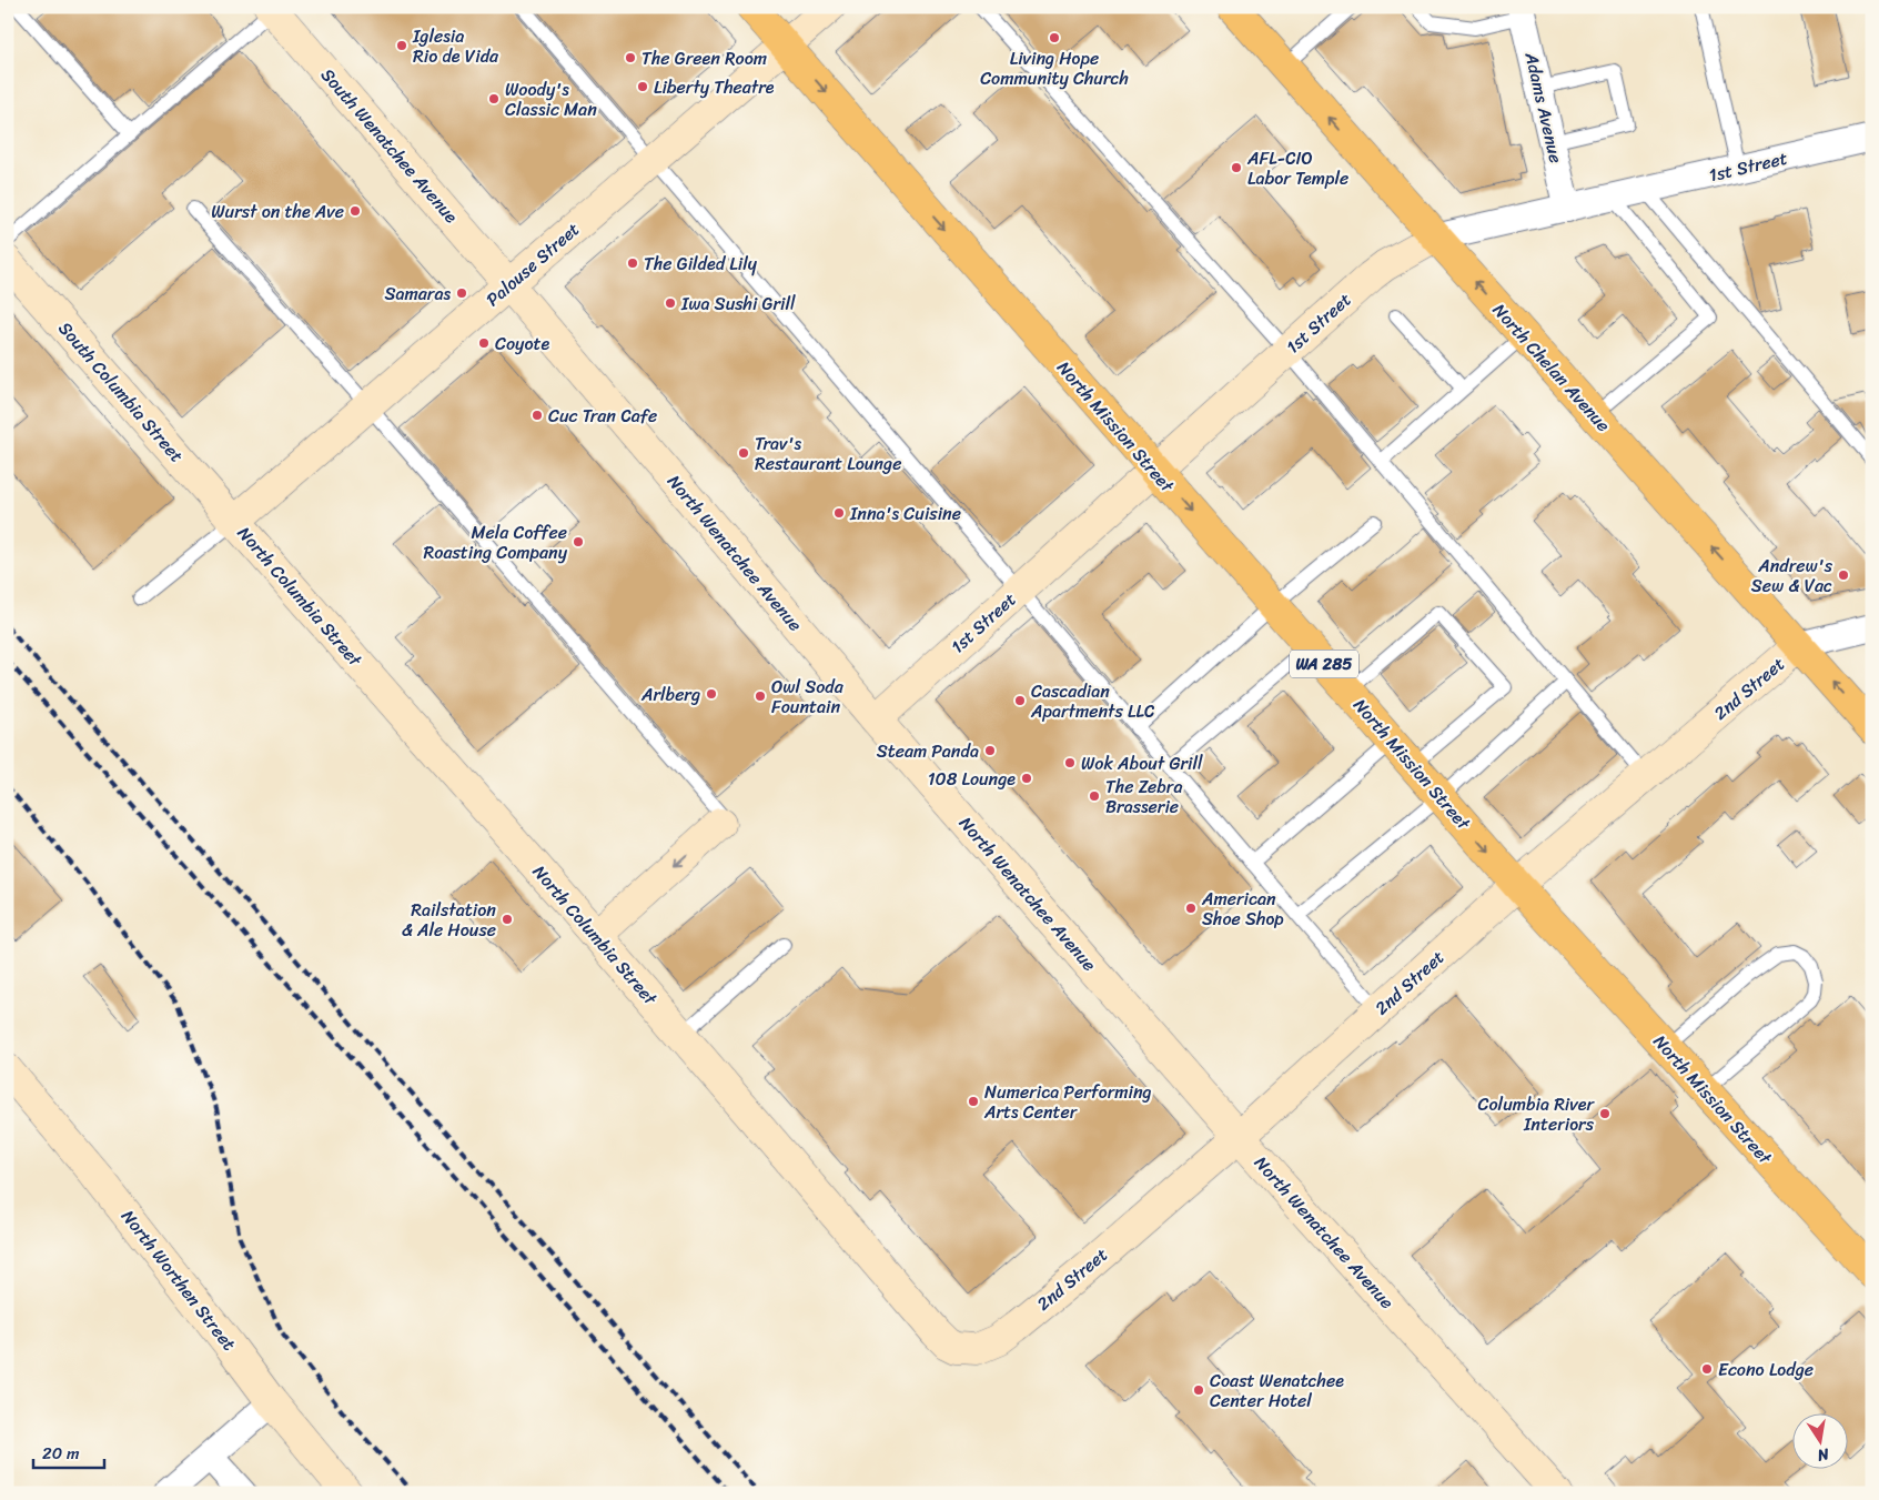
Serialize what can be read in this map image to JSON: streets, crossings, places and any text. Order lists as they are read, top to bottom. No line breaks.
{"streets":{"main road":["North Chelan Avenue","North Mission Street","WA 285"],"street":["Adams Avenue","South Wenatchee Avenue","1st Street","Palouse Street","South Columbia Street","North Wenatchee Avenue","North Columbia Street","2nd Street","North Worthen Street"]},"crossings":[["Adams Avenue","1st Street"],["South Wenatchee Avenue","Palouse Street"],["South Wenatchee Avenue","North Wenatchee Avenue"],["1st Street","North Chelan Avenue"],["1st Street","North Mission Street"],["1st Street","North Wenatchee Avenue"],["Palouse Street","South Columbia Street"],["Palouse Street","North Mission Street"],["Palouse Street","North Wenatchee Avenue"],["Palouse Street","North Columbia Street"],["Palouse Street","WA 285"],["North Chelan Avenue","2nd Street"],["South Columbia Street","North Columbia Street"],["North Mission Street","WA 285"],["North Mission Street","2nd Street"],["North Wenatchee Avenue","2nd Street"],["North Columbia Street","2nd Street"]],"one_way":["North Chelan Avenue","North Mission Street"],"places":["Living Hope Community Church","Iglesia Rio de Vida","The Green Room","Liberty Theatre","Woody's Classic Man","AFL-CIO Labor Temple","Wurst on the Ave","The Gilded Lily","Samaras","Iwa Sushi Grill","Coyote","Cuc Tran Cafe","Trav's Restaurant Lounge","Inna's Cuisine","Mela Coffee Roasting Company","Andrew's Sew & Vac","Arlberg","Owl Soda Fountain","Cascadian Apartments LLC","Steam Panda","Wok About Grill","108 Lounge","The Zebra Brasserie","American Shoe Shop","Railstation & Ale House","Numerica Performing Arts Center","Columbia River Interiors","Econo Lodge","Coast Wenatchee Center Hotel"],"scale_bar":"20 m","north":"bottom"}
